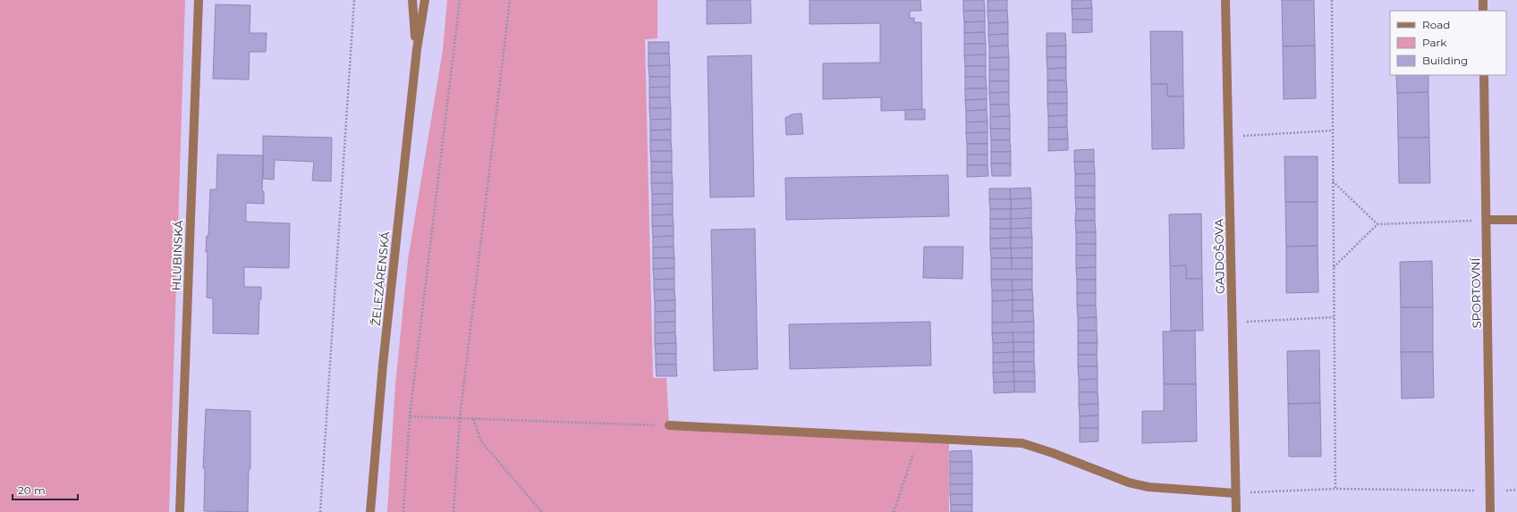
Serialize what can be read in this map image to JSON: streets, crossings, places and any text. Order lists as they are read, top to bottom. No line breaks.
{"streets":{"street":["HLUBINSKÁ","GAJDOŠOVA","ŽELEZÁRENSKÁ","SPORTOVNÍ"]},"legend":["Road","Park","Building"],"scale_bar":"20 m"}
